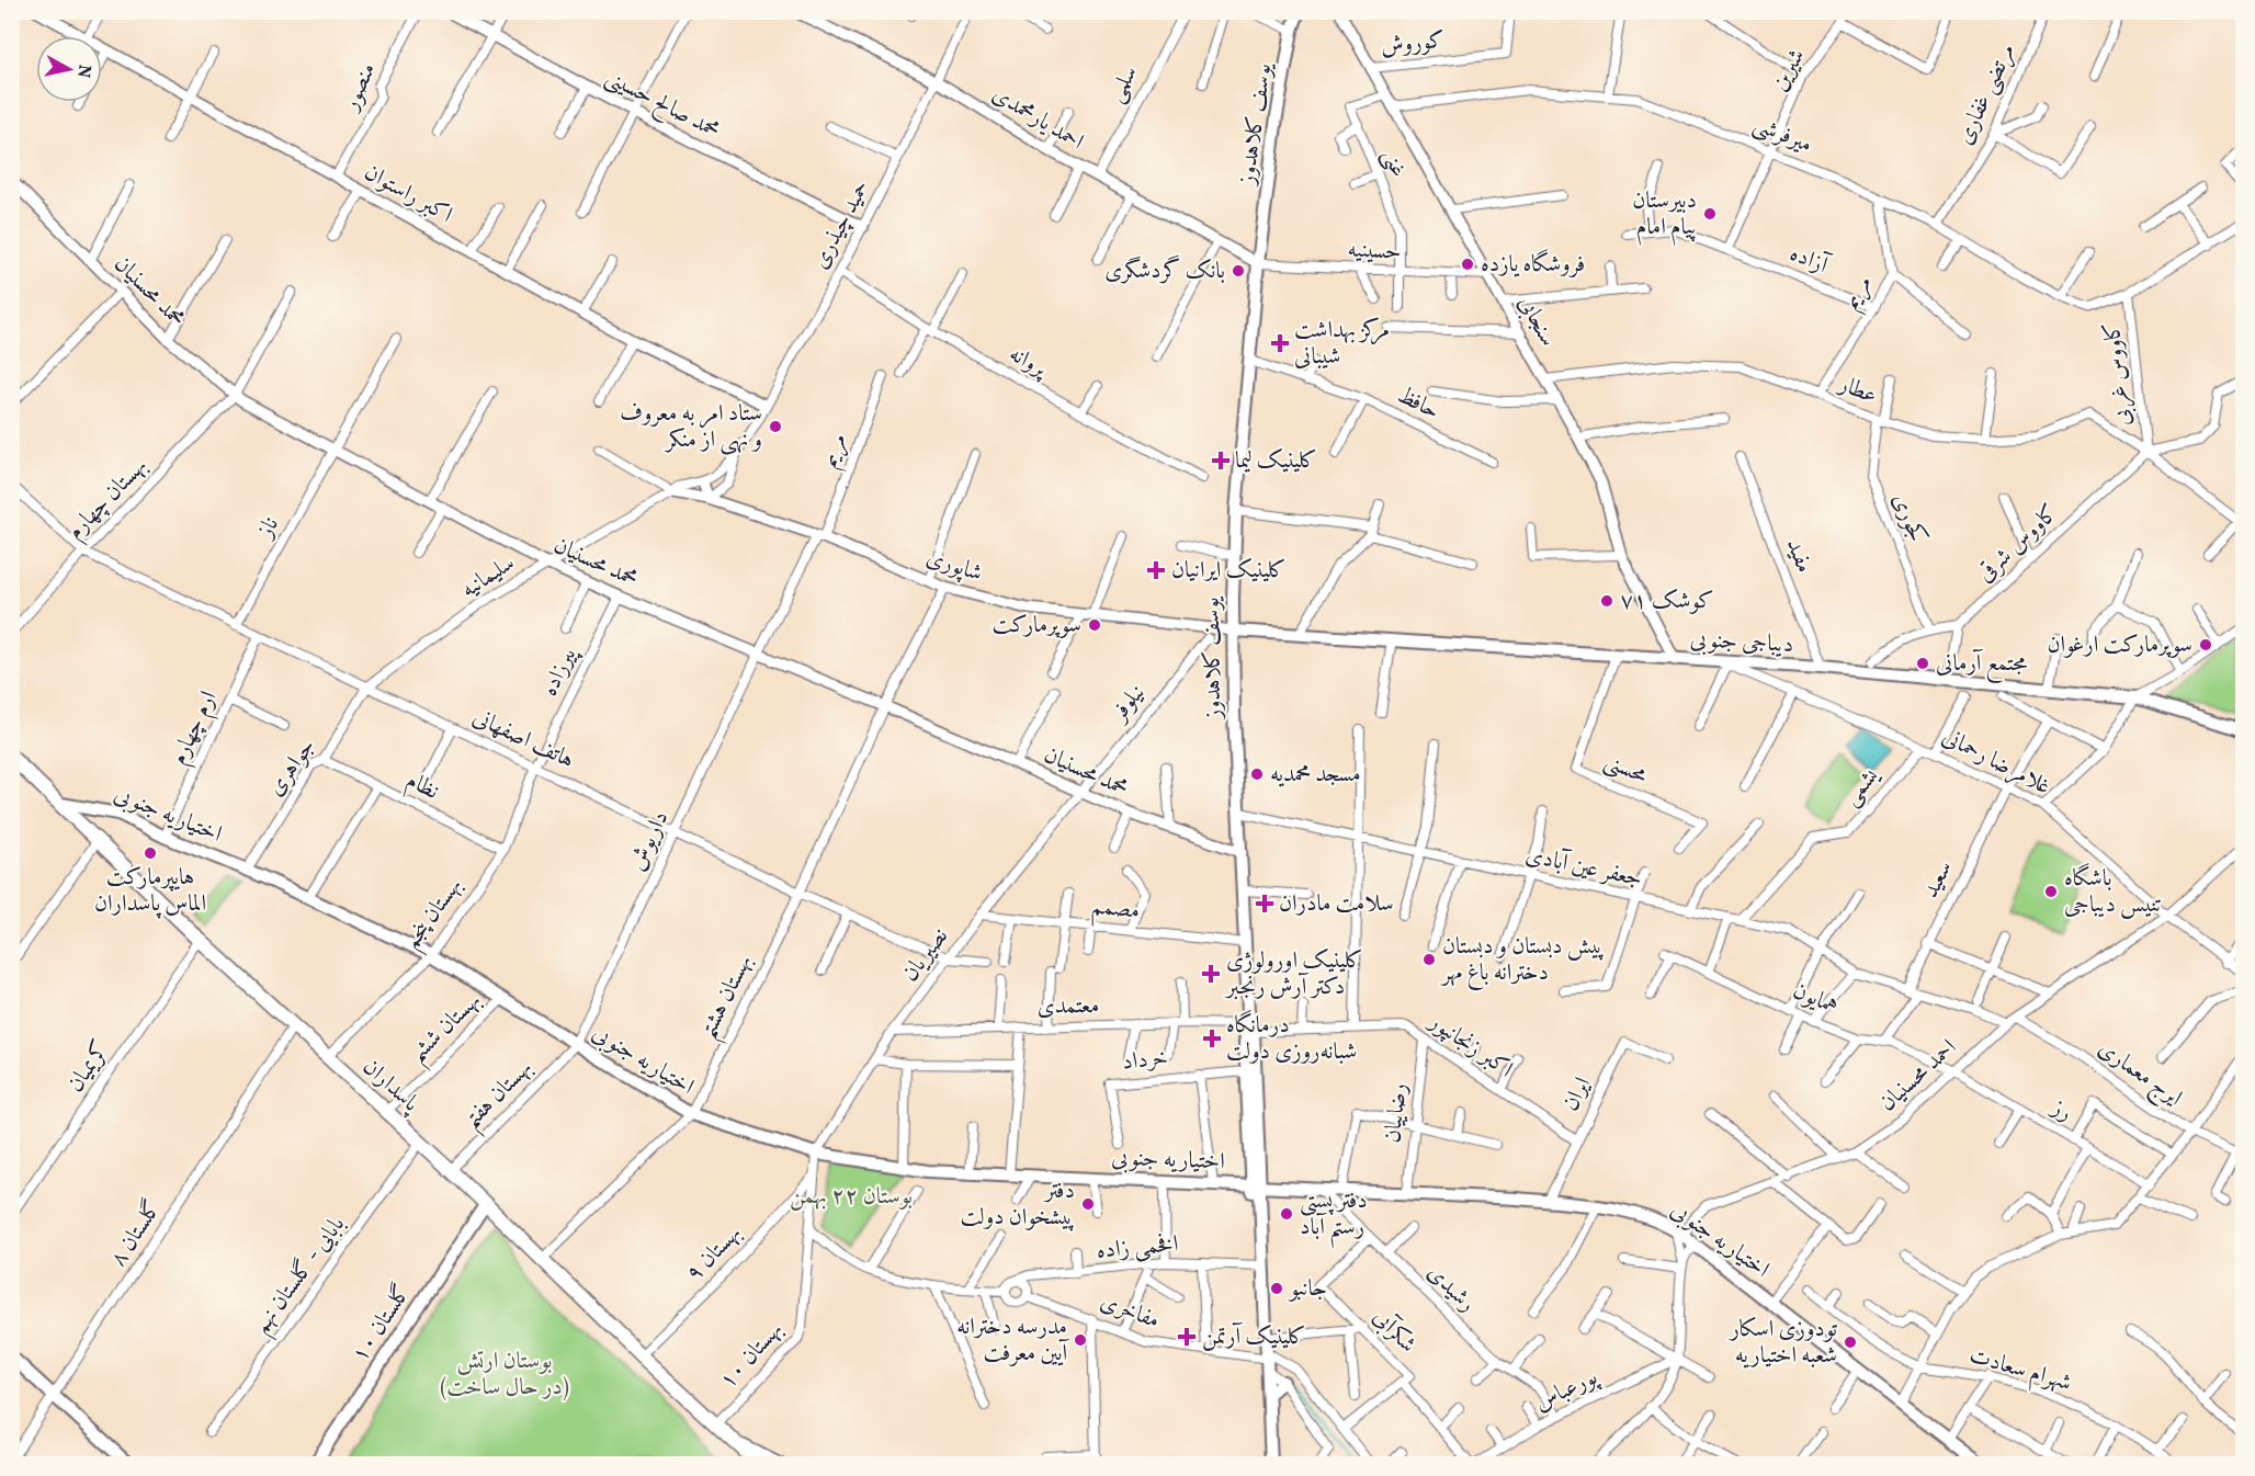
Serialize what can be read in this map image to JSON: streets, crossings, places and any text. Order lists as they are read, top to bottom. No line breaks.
{"streets":{"main road":["یوسف کلاهدوز","دیباجی جنوبی","اختیاریه جنوبی","پاسداران","گلستان ۱۰"],"street":["کوروش","شیرین","سلمی","منصور","مرتضی غفاری","محمد صالح حسینی","احمد یارمحمدی","میرفرشی","غنی","اکبر راستوان","حمید چیذری","حسینیه","آزاده","محمد محسنیان","مریم","سنجابی","پروانه","کاووس غربی","عطار","حافظ","بهستان چهارم","کجوری","ناز","کاووس شرقی","مفید","شاپوری","سلیمانیه","پیرزاده","نیلوفر","ارم چهارم","هاتف اصفهانی","غلامرضا رحمانی","جواهری","محسنی","نظام","یشمی","داریوش","جعفر عین آبادی","سعید","مصمم","بهستان پنجم","نصیریان","بهستان هشتم","همایون","معتمدی","بهستان ششم","اکبر زنجانپور","خرداد","کریمیان","ایرج معماری","احمد محسنیان","بهستان هفتم","ایران","رز","رضاییان","گلستان ۸","افخمی زاده","بهستان ٩","بابایی - گلستان نهم","رشیدی","مفاخری","شکرآبی","بهستان ١٠","شهرام سعادت","پورعباس"]},"crossings":[["کوروش","سنجابی"],["شیرین","میرفرشی"],["سلمی","احمد یارمحمدی"],["منصور","اکبر راستوان"],["مرتضی غفاری","میرفرشی"],["محمد صالح حسینی","حمید چیذری"],["احمد یارمحمدی","یوسف کلاهدوز"],["احمد یارمحمدی","حمید چیذری"],["احمد یارمحمدی","حسینیه"],["یوسف کلاهدوز","حسینیه"],["یوسف کلاهدوز","محمد محسنیان"],["یوسف کلاهدوز","حافظ"],["یوسف کلاهدوز","شاپوری"],["یوسف کلاهدوز","دیباجی جنوبی"],["یوسف کلاهدوز","جعفر عین آبادی"],["یوسف کلاهدوز","مصمم"],["یوسف کلاهدوز","معتمدی"],["یوسف کلاهدوز","اکبر زنجانپور"],["میرفرشی","مریم"],["میرفرشی","سنجابی"],["میرفرشی","کاووس غربی"],["غنی","حسینیه"],["اکبر راستوان","حمید چیذری"],["حمید چیذری","پروانه"],["حمید چیذری","شاپوری"],["حمید چیذری","سلیمانیه"],["حسینیه","سنجابی"],["آزاده","مریم"],["محمد محسنیان","مریم"],["محمد محسنیان","بهستان چهارم"],["محمد محسنیان","ناز"],["محمد محسنیان","سلیمانیه"],["محمد محسنیان","پیرزاده"],["محمد محسنیان","نیلوفر"],["محمد محسنیان","داریوش"],["محمد محسنیان","نصیریان"],["محمد محسنیان","بهستان هشتم"],["مریم","عطار"],["مریم","شاپوری"],["مریم","داریوش"],["سنجابی","عطار"],["سنجابی","دیباجی جنوبی"],["کاووس غربی","عطار"],["کاووس غربی","کاووس شرقی"],["عطار","کجوری"],["عطار","کاووس شرقی"],["بهستان چهارم","هاتف اصفهانی"],["ناز","هاتف اصفهانی"],["مفید","دیباجی جنوبی"],["شاپوری","سلیمانیه"],["شاپوری","دیباجی جنوبی"],["شاپوری","بهستان هشتم"],["سلیمانیه","هاتف اصفهانی"],["سلیمانیه","جواهری"],["دیباجی جنوبی","غلامرضا رحمانی"],["دیباجی جنوبی","محسنی"],["پیرزاده","هاتف اصفهانی"],["پیرزاده","بهستان پنجم"],["نیلوفر","نصیریان"],["ارم چهارم","هاتف اصفهانی"],["ارم چهارم","اختیاریه جنوبی"],["هاتف اصفهانی","جواهری"],["هاتف اصفهانی","داریوش"],["هاتف اصفهانی","بهستان پنجم"],["هاتف اصفهانی","نصیریان"],["هاتف اصفهانی","بهستان هشتم"],["غلامرضا رحمانی","یشمی"],["غلامرضا رحمانی","سعید"],["غلامرضا رحمانی","احمد محسنیان"],["جواهری","نظام"],["جواهری","اختیاریه جنوبی"],["نظام","بهستان پنجم"],["یشمی","جعفر عین آبادی"],["اختیاریه جنوبی","داریوش"],["اختیاریه جنوبی","بهستان پنجم"],["اختیاریه جنوبی","نصیریان"],["اختیاریه جنوبی","بهستان هشتم"],["اختیاریه جنوبی","بهستان ششم"],["اختیاریه جنوبی","احمد محسنیان"],["اختیاریه جنوبی","پاسداران"],["اختیاریه جنوبی","بهستان هفتم"],["اختیاریه جنوبی","ایران"],["اختیاریه جنوبی","رضاییان"],["اختیاریه جنوبی","رشیدی"],["اختیاریه جنوبی","بهستان ١٠"],["داریوش","بهستان هفتم"],["جعفر عین آبادی","سعید"],["مصمم","نصیریان"],["بهستان پنجم","پاسداران"],["نصیریان","معتمدی"],["نصیریان","بهستان ١٠"],["بهستان هشتم","پاسداران"],["همایون","احمد محسنیان"],["همایون","رز"],["معتمدی","اکبر زنجانپور"],["بهستان ششم","پاسداران"],["اکبر زنجانپور","ایران"],["اکبر زنجانپور","رضاییان"],["کریمیان","پاسداران"],["ایرج معماری","احمد محسنیان"],["احمد محسنیان","رز"],["پاسداران","بهستان هفتم"],["پاسداران","گلستان ۸"],["پاسداران","بهستان ٩"],["پاسداران","بابایی - گلستان نهم"],["پاسداران","گلستان ۱۰"],["پاسداران","بهستان ١٠"],["افخمی زاده","مفاخری"],["بهستان ٩","بهستان ١٠"],["رشیدی","شکرآبی"],["رشیدی","پورعباس"]],"parks":["بوستان ۲۲ بهمن","بوستان ارتش (در حال ساخت)"],"places":{"other":["دبیرستان پیام امام","فروشگاه یازده","بانک گردشگری","ستاد امر به معروف و نهی از منکر","کوشک ۷۱","سوپرمارکت","سوپرمارکت ارغوان","مجتمع آرمانی","مسجد محمدیه","هایپرمارکت الماس پاسداران","باشگاه تنیس دیباجی","پیش دبستان و دبستان دخترانه باغ مهر","دفتر پیشخوان دولت","دفتر پستی رستم آباد","جانبو","مدرسه دخترانه آیین معرفت","تودوزی اسکار شعبه اختیاریه"],"health":["مرکز بهداشت شیبانی","کلینیک لیما","کلینیک ایرانیان","سلامت مادران","کلینیک اورولوژی دکتر آرش رنجبر","درمانگاه شبانه‌روزی دولت","کلینیک آرتمن"]},"north":"right"}
